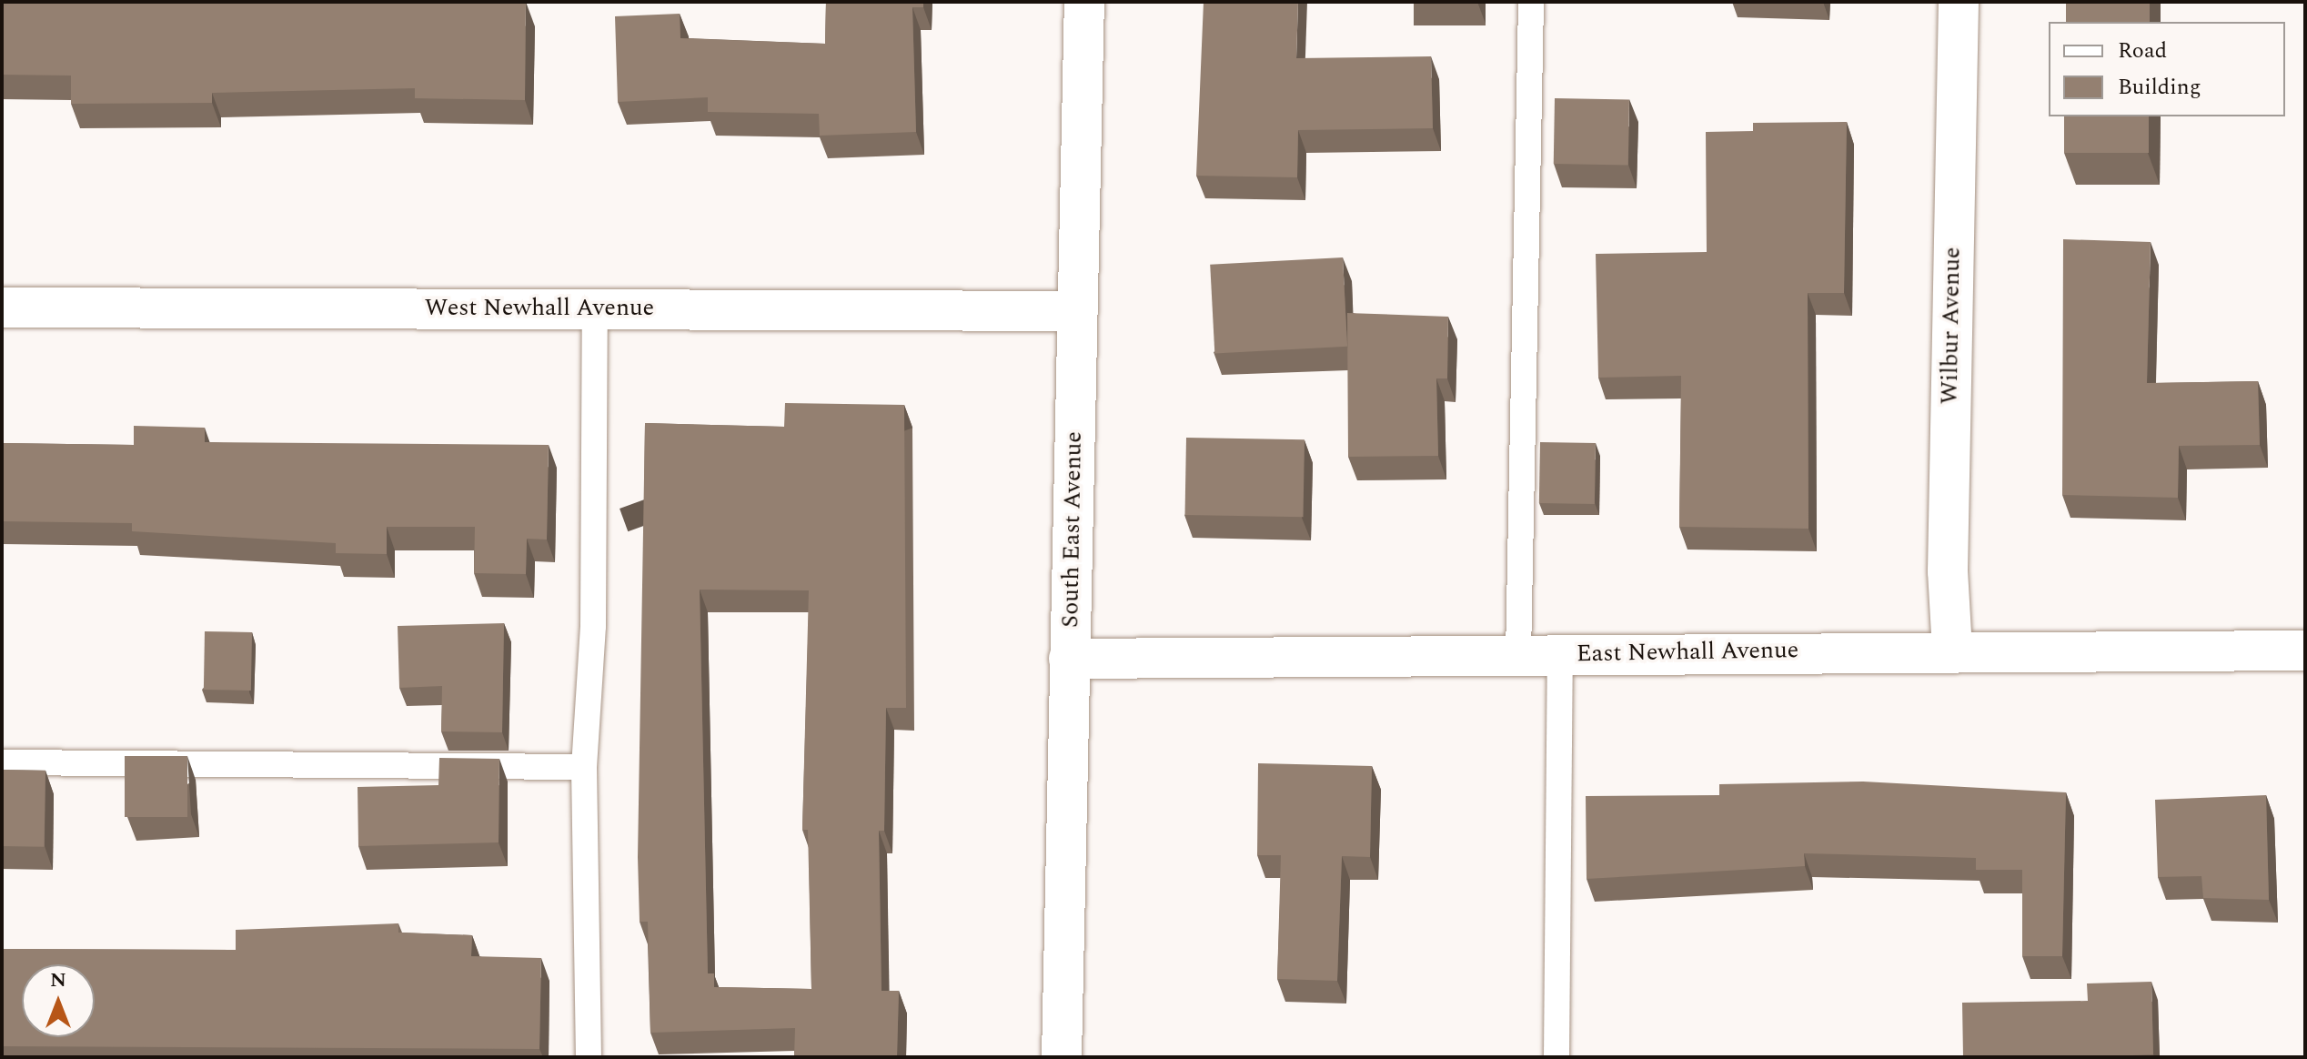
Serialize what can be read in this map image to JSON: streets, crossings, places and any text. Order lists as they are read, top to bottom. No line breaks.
{"streets":{"street":["West Newhall Avenue","Wilbur Avenue","South East Avenue","East Newhall Avenue"]},"crossings":[["West Newhall Avenue","South East Avenue"],["Wilbur Avenue","East Newhall Avenue"],["South East Avenue","East Newhall Avenue"]],"legend":["Road","Building"],"north":"top"}
